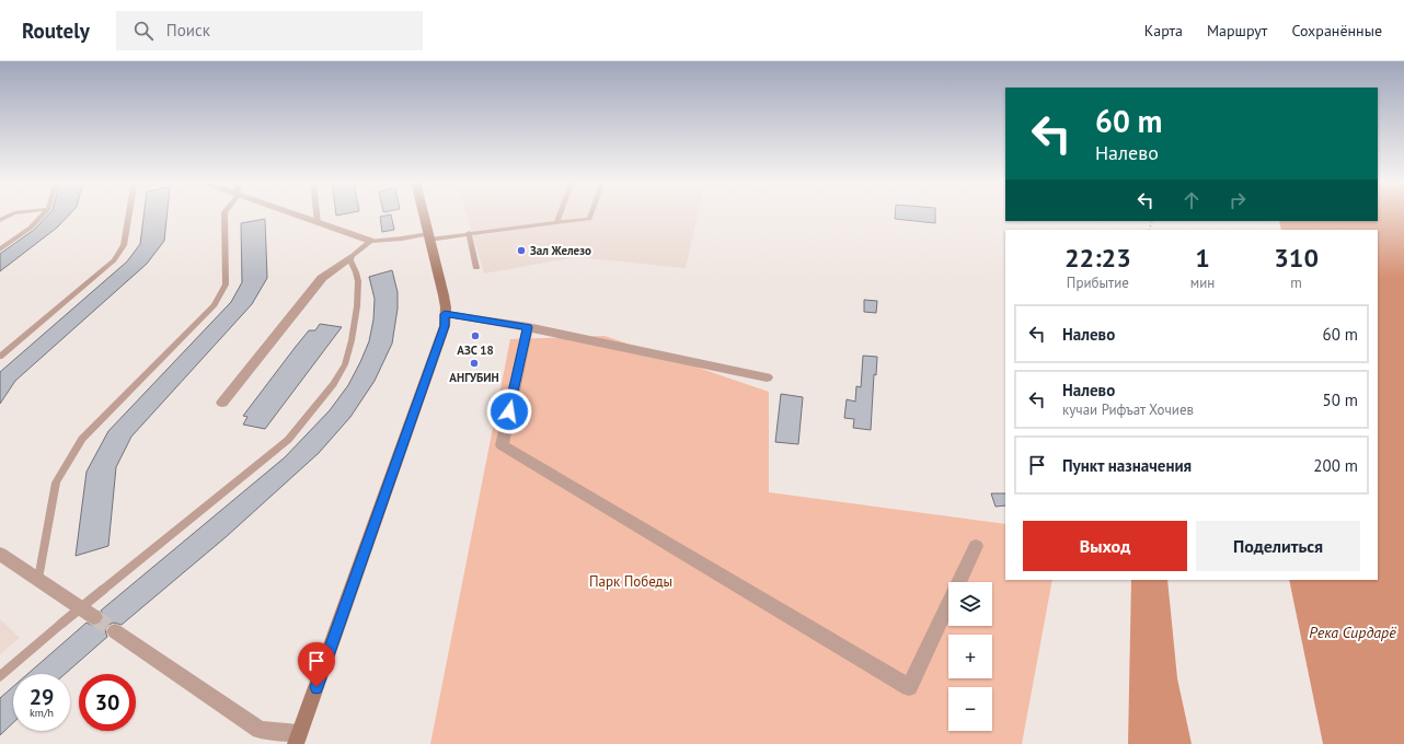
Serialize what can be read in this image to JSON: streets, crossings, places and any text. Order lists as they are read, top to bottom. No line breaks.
{"water":["Река Сирдарё"],"parks":["Парк Победы"],"places":["Зал Железо","АЗС 18","АНГУБИН"],"page":{"header":"Routely","search":"Поиск","nav":["Карта","Маршрут","Сохранённые"],"turn":["60 m","Налево"],"eta":["22:23","Прибытие","1","мин","310","m"],"list":[{"name":"Налево","value":"60 m"},{"name":"Налево","note":"кучаи Рифъат Хочиев","value":"50 m"},{"name":"Пункт назначения","value":"200 m"}],"buttons":["Выход","Поделиться"],"map_buttons":["+","−"],"speed":"29 km/h","limit":"30"}}
